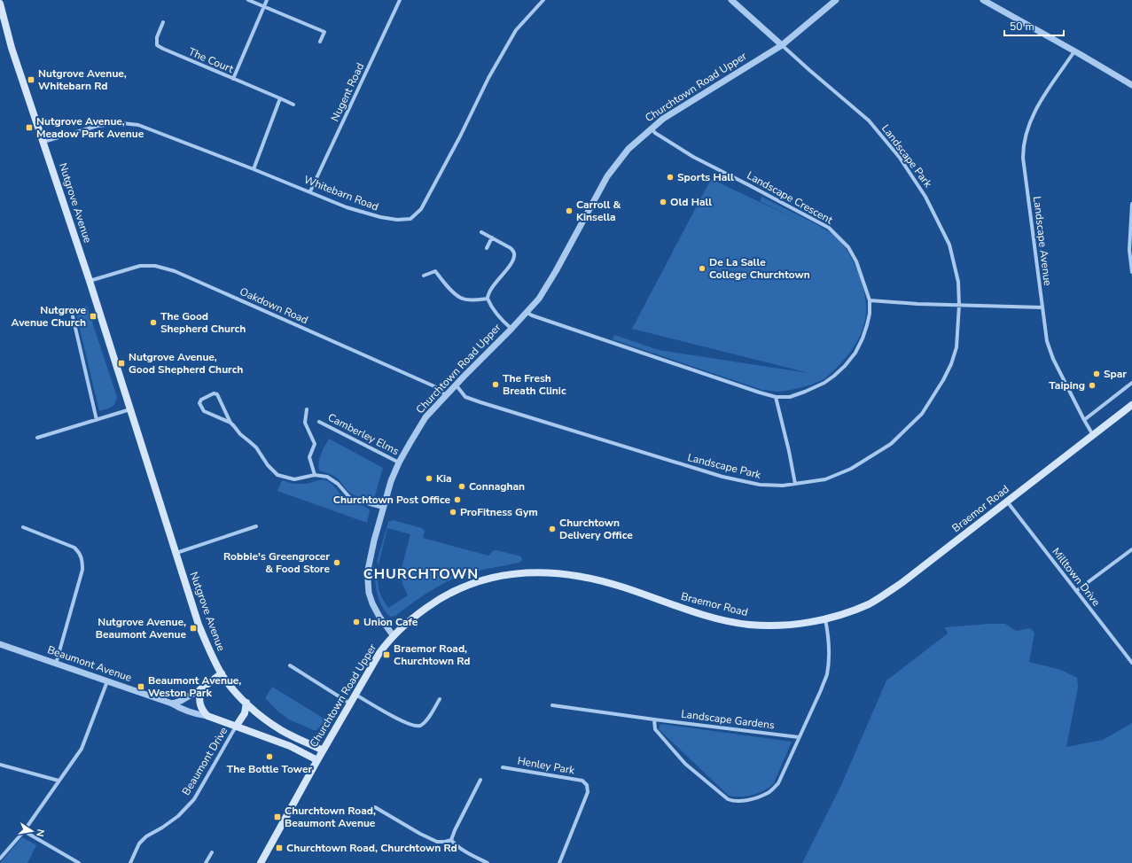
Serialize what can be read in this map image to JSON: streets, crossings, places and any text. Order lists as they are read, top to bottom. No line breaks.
{"streets":{"main road":["Churchtown Road Upper","Nutgrove Avenue","Braemor Road","Beaumont Avenue"],"street":["The Court","Nugent Road","Landscape Park","Whitebarn Road","Landscape Crescent","Landscape Avenue","Oakdown Road","Camberley Elms","Milltown Drive","Landscape Gardens","Beaumont Drive","Henley Park"]},"crossings":[["Churchtown Road Upper","Landscape Park"],["Churchtown Road Upper","Landscape Crescent"],["Churchtown Road Upper","Nutgrove Avenue"],["Churchtown Road Upper","Oakdown Road"],["Churchtown Road Upper","Camberley Elms"],["Churchtown Road Upper","Braemor Road"],["Churchtown Road Upper","Beaumont Avenue"],["Nugent Road","Whitebarn Road"],["Whitebarn Road","Nutgrove Avenue"],["Nutgrove Avenue","Oakdown Road"],["Landscape Avenue","Braemor Road"],["Braemor Road","Milltown Drive"],["Beaumont Avenue","Beaumont Drive"]],"districts":["CHURCHTOWN"],"places":{"transit":["Nutgrove Avenue, Whitebarn Rd","Nutgrove Avenue, Meadow Park Avenue","Nutgrove Avenue Church","Nutgrove Avenue, Good Shepherd Church","Nutgrove Avenue, Beaumont Avenue","Braemor Road, Churchtown Rd","Beaumont Avenue, Weston Park","Churchtown Road, Beaumont Avenue","Churchtown Road, Churchtown Rd"],"other":["Sports Hall","Old Hall","Carroll & Kinsella","De La Salle College Churchtown","The Good Shepherd Church","Spar","The Fresh Breath Clinic","Taiping","Kia","Connaghan","Churchtown Post Office","ProFitness Gym","Churchtown Delivery Office","Robbie's Greengrocer & Food Store","Union Cafe","The Bottle Tower"]},"scale_bar":"50 m","north":"right"}
